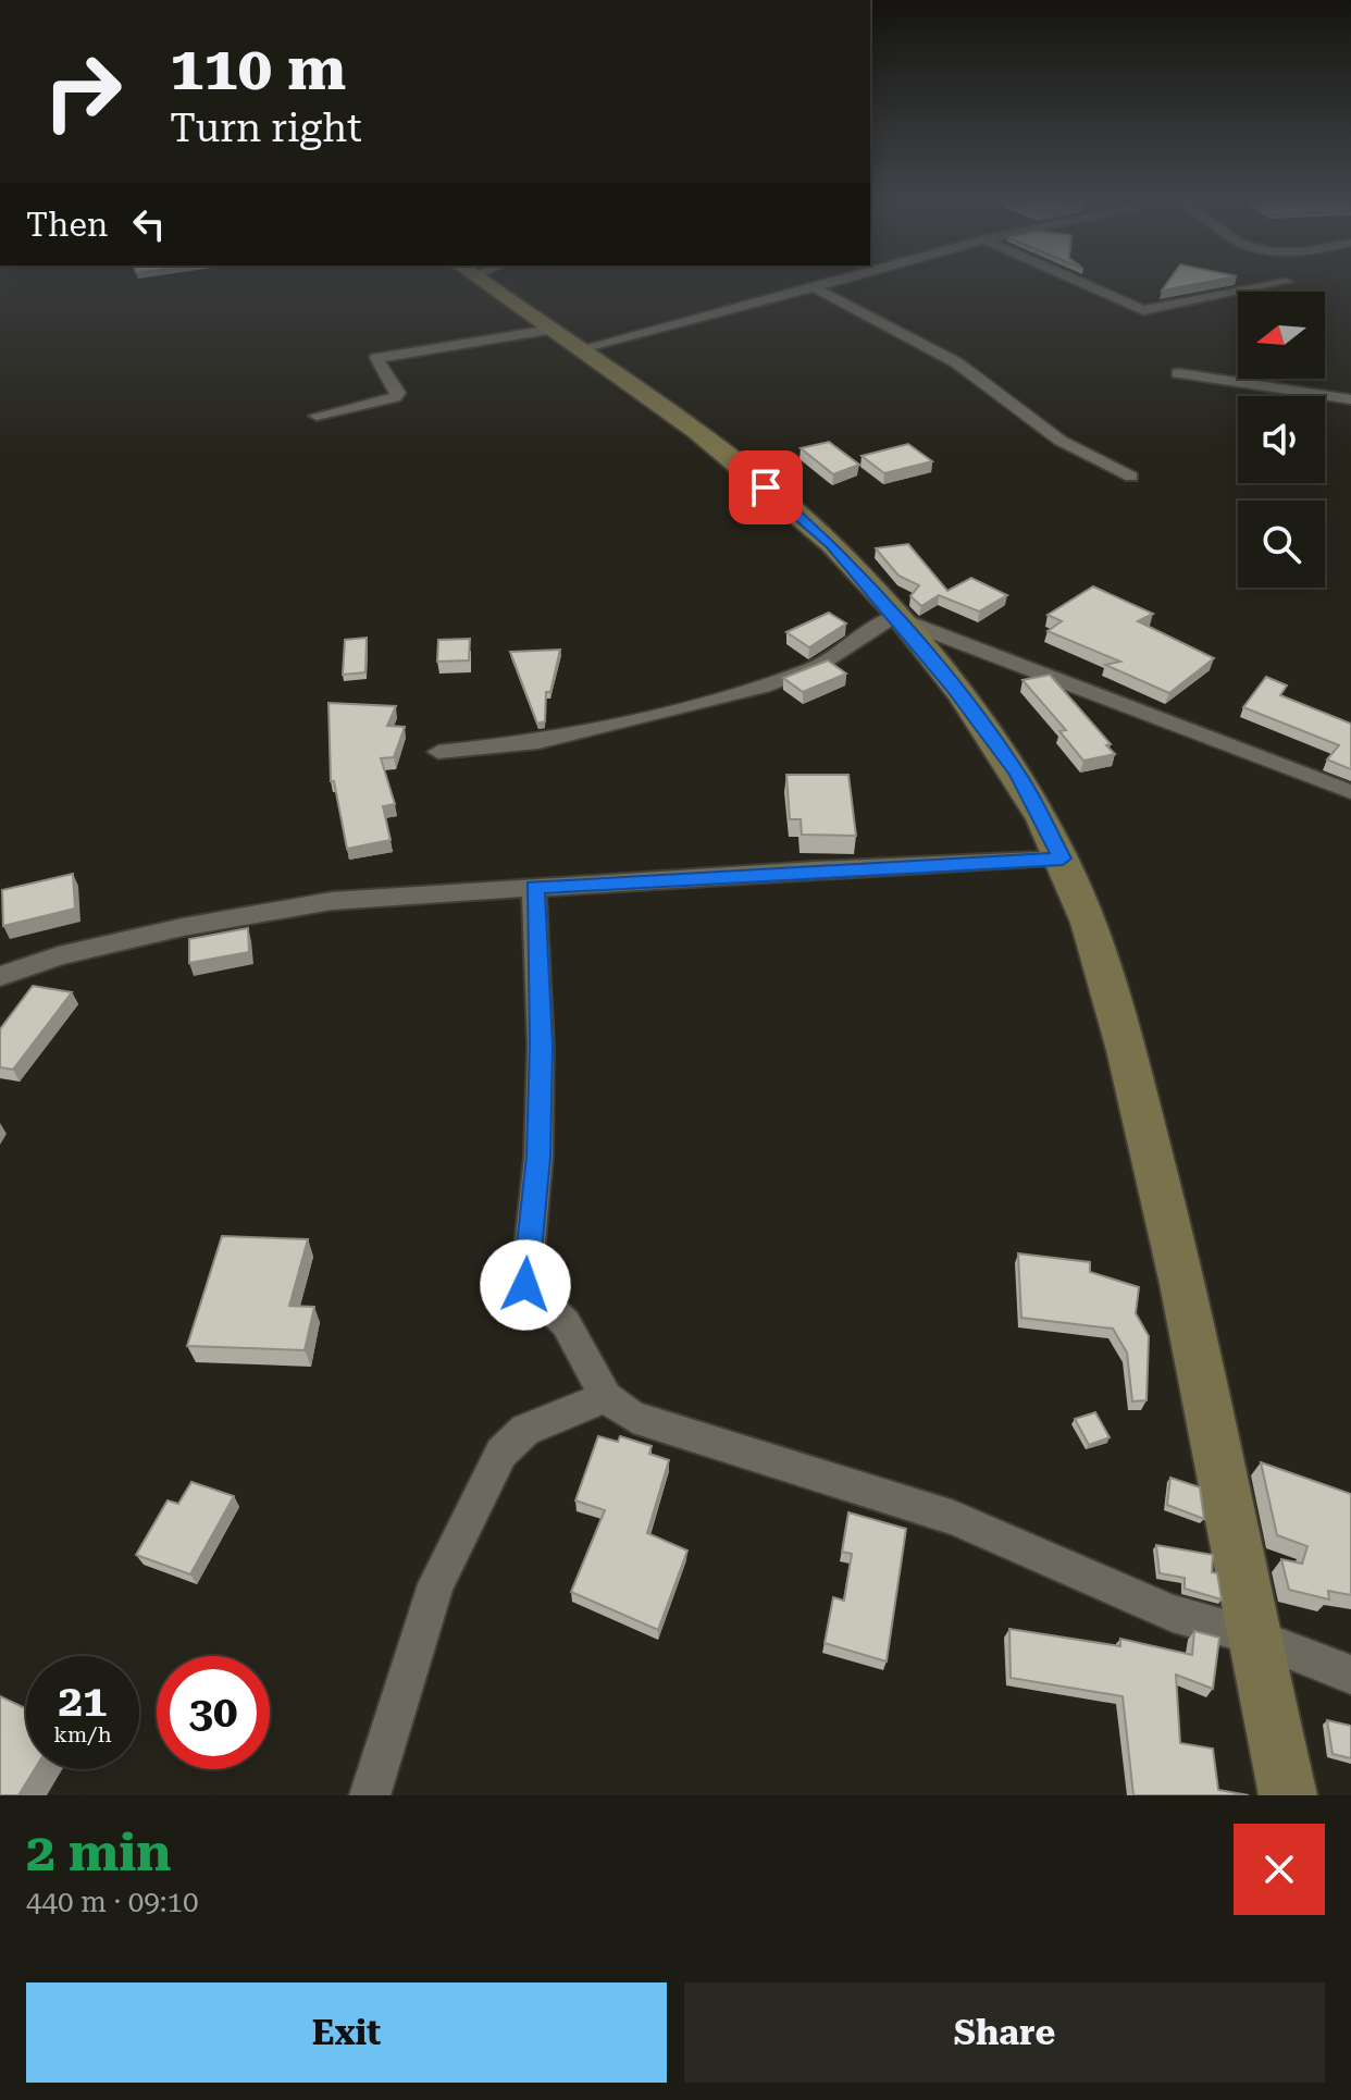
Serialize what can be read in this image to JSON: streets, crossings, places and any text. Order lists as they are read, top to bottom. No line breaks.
{"north":"left","page":{"turn":["110 m","Turn right"],"then":"Then","speed":"21 km/h","limit":"30","heading":["2 min","440 m · 09:10"],"buttons":["Exit","Share"]}}
